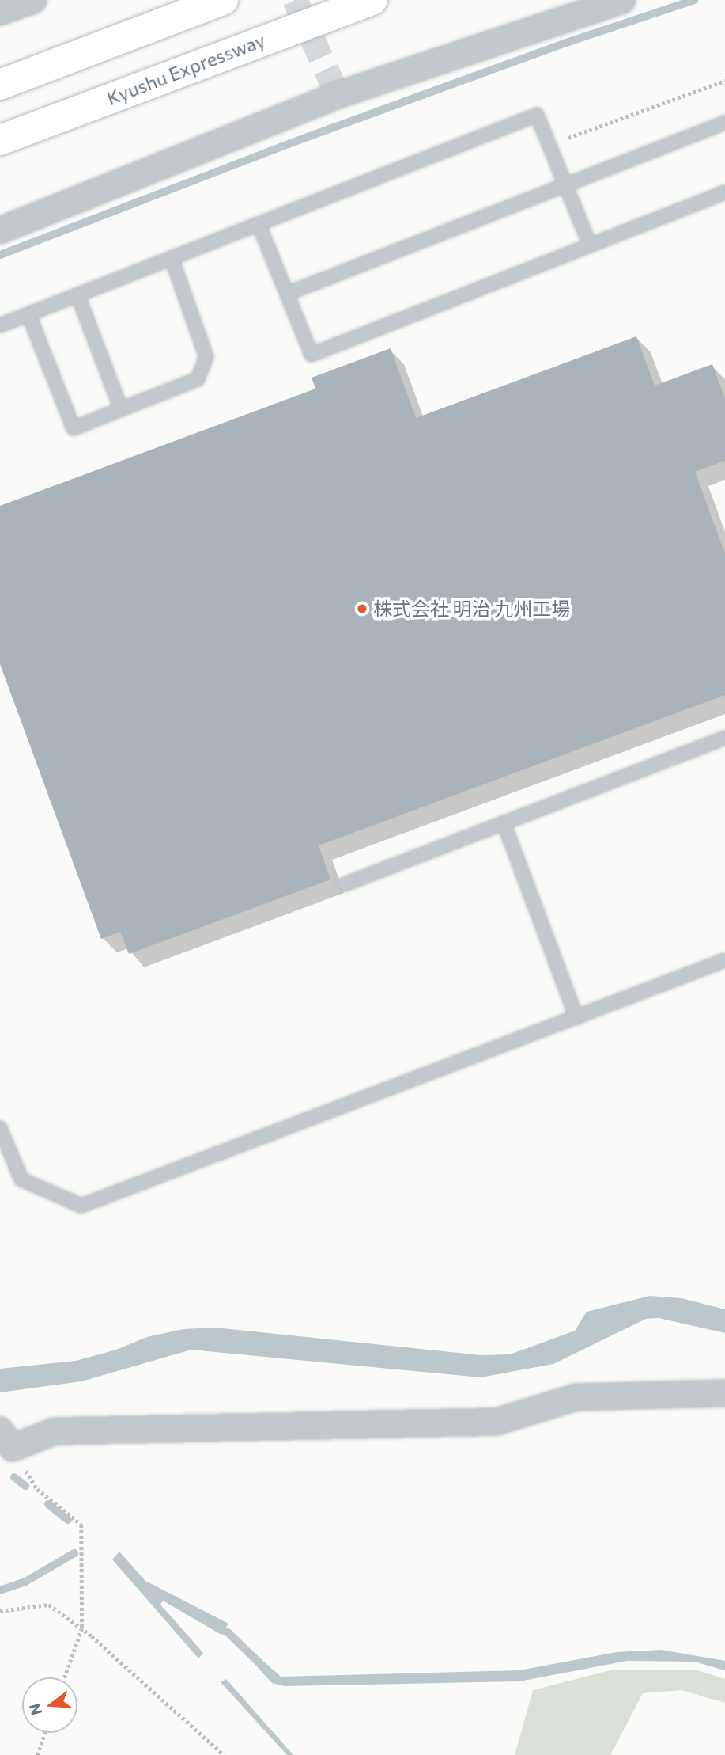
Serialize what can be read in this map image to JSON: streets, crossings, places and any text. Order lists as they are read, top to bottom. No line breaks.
{"streets":{"highway":["Kyushu Expressway"]},"places":["株式会社 明治 九州工場"],"north":"left"}
